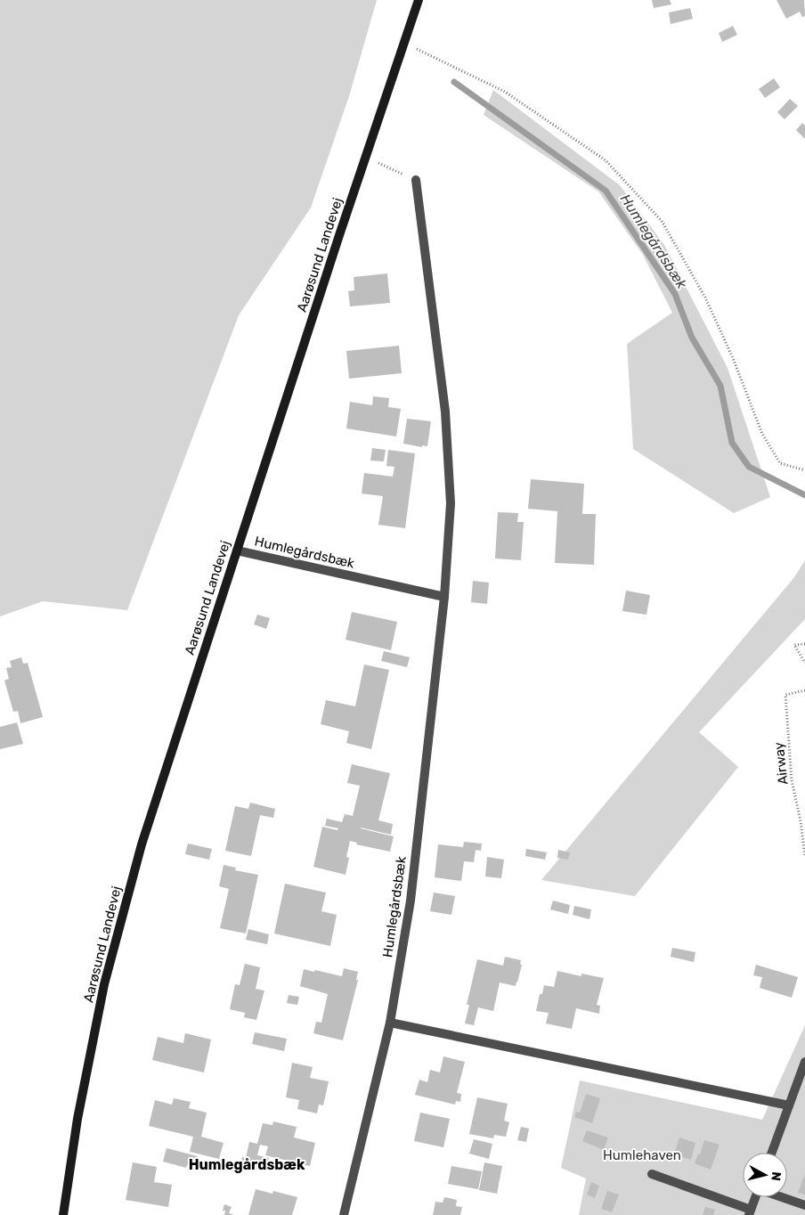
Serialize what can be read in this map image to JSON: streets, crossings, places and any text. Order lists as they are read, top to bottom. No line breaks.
{"streets":{"street":["Aarøsund Landevej","Humlegårdsbæk"],"path":["Airway"]},"crossings":[["Aarøsund Landevej","Humlegårdsbæk"]],"districts":["Humlegårdsbæk"],"water":["Humlegårdsbæk"],"parks":["Humlehaven"],"north":"right"}
